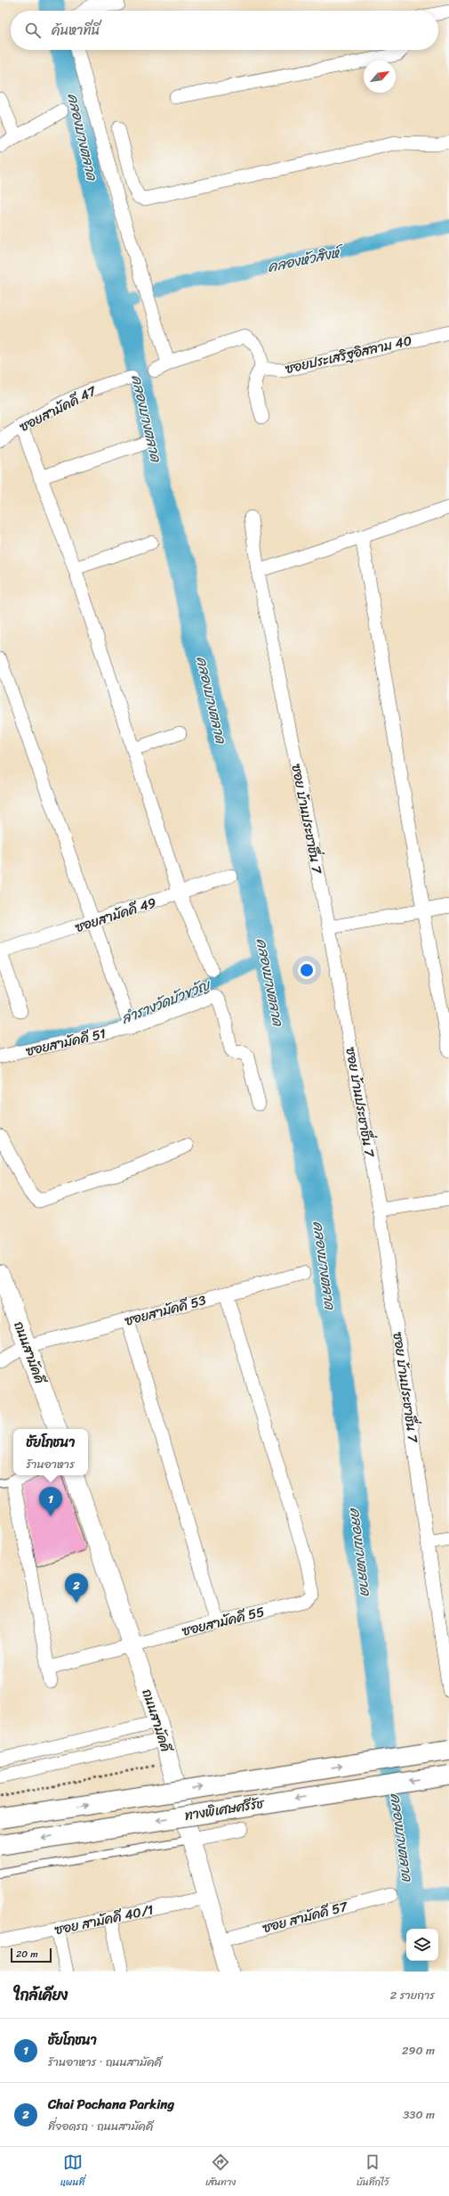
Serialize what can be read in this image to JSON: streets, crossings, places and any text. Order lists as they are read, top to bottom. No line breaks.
{"streets":{"highway":["ทางพิเศษศรีรัช"],"main road":["ถนนสามัคคี"],"street":["ซอยประเสริฐอิสลาม 40","ซอยสามัคคี 47","ซอย บ้านประชาชื่น 7","ซอยสามัคคี 49","ซอยสามัคคี 51","ซอยสามัคคี 53","ซอยสามัคคี 55","ซอย สามัคคี 57","ซอย สามัคคี 40/1"]},"crossings":[["ซอยสามัคคี 53","ถนนสามัคคี"],["ซอยสามัคคี 53","ซอยสามัคคี 55"],["ถนนสามัคคี","ซอยสามัคคี 55"],["ถนนสามัคคี","ซอย สามัคคี 57"],["ถนนสามัคคี","ซอย สามัคคี 40/1"]],"water":["คลองบางตลาด","คลองหัวสิงห์","ลำรางวัดบัวขวัญ"],"scale_bar":"20 m","north":"top right","page":{"search":"ค้นหาที่นี่","popup":["ชัยโภชนา","ร้านอาหาร"],"pins":["1","2"],"scale":"20 m","heading":["ใกล้เคียง","2 รายการ"],"list":[{"mark":"1","name":"ชัยโภชนา","note":"ร้านอาหาร · ถนนสามัคคี","value":"290 m"},{"mark":"2","name":"Chai Pochana Parking","note":"ที่จอดรถ · ถนนสามัคคี","value":"330 m"}],"nav":["แผนที่","เส้นทาง","บันทึกไว้"]}}
